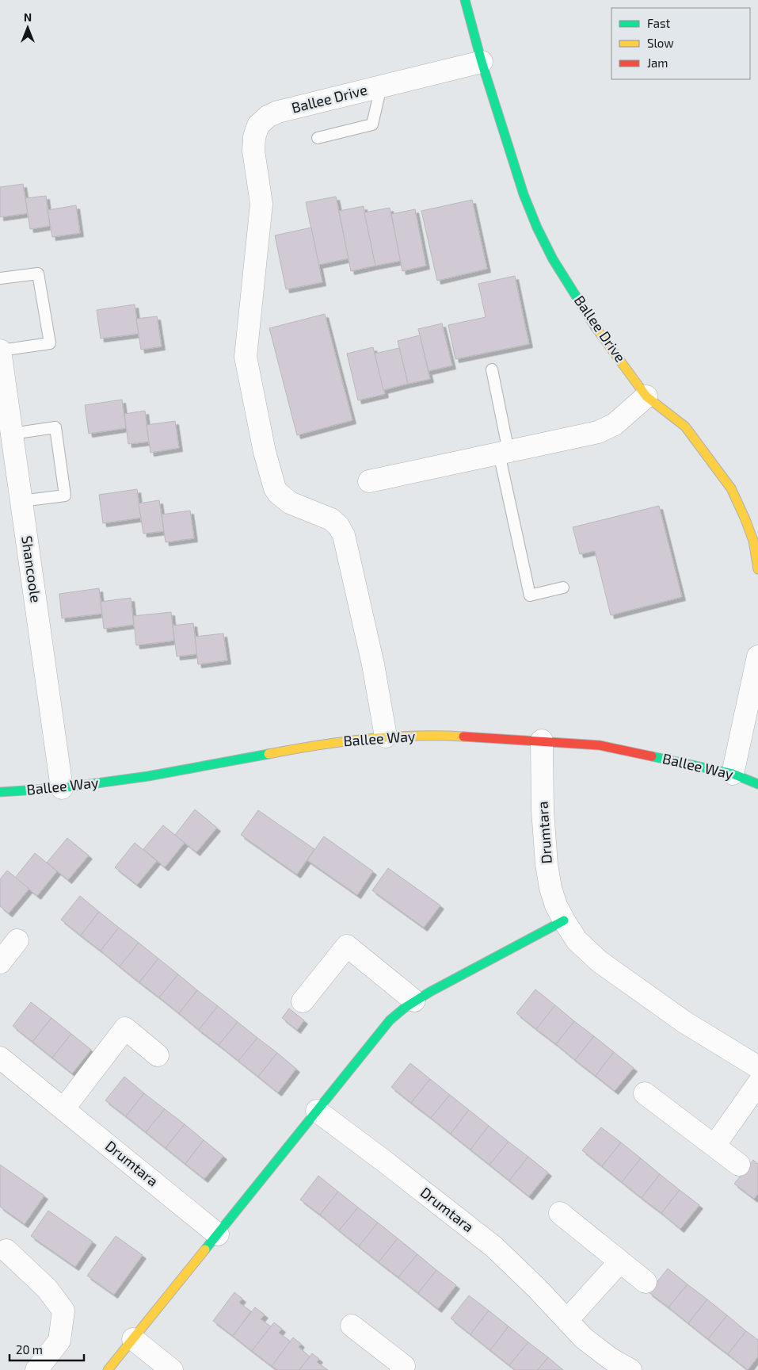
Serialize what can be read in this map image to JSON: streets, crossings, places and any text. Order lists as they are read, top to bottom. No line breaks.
{"streets":{"street":["Ballee Drive","Shancoole","Ballee Way","Drumtara"]},"crossings":[["Ballee Drive","Ballee Way"],["Shancoole","Ballee Way"],["Ballee Way","Drumtara"]],"legend":["Fast","Slow","Jam"],"scale_bar":"20 m","north":"top"}
